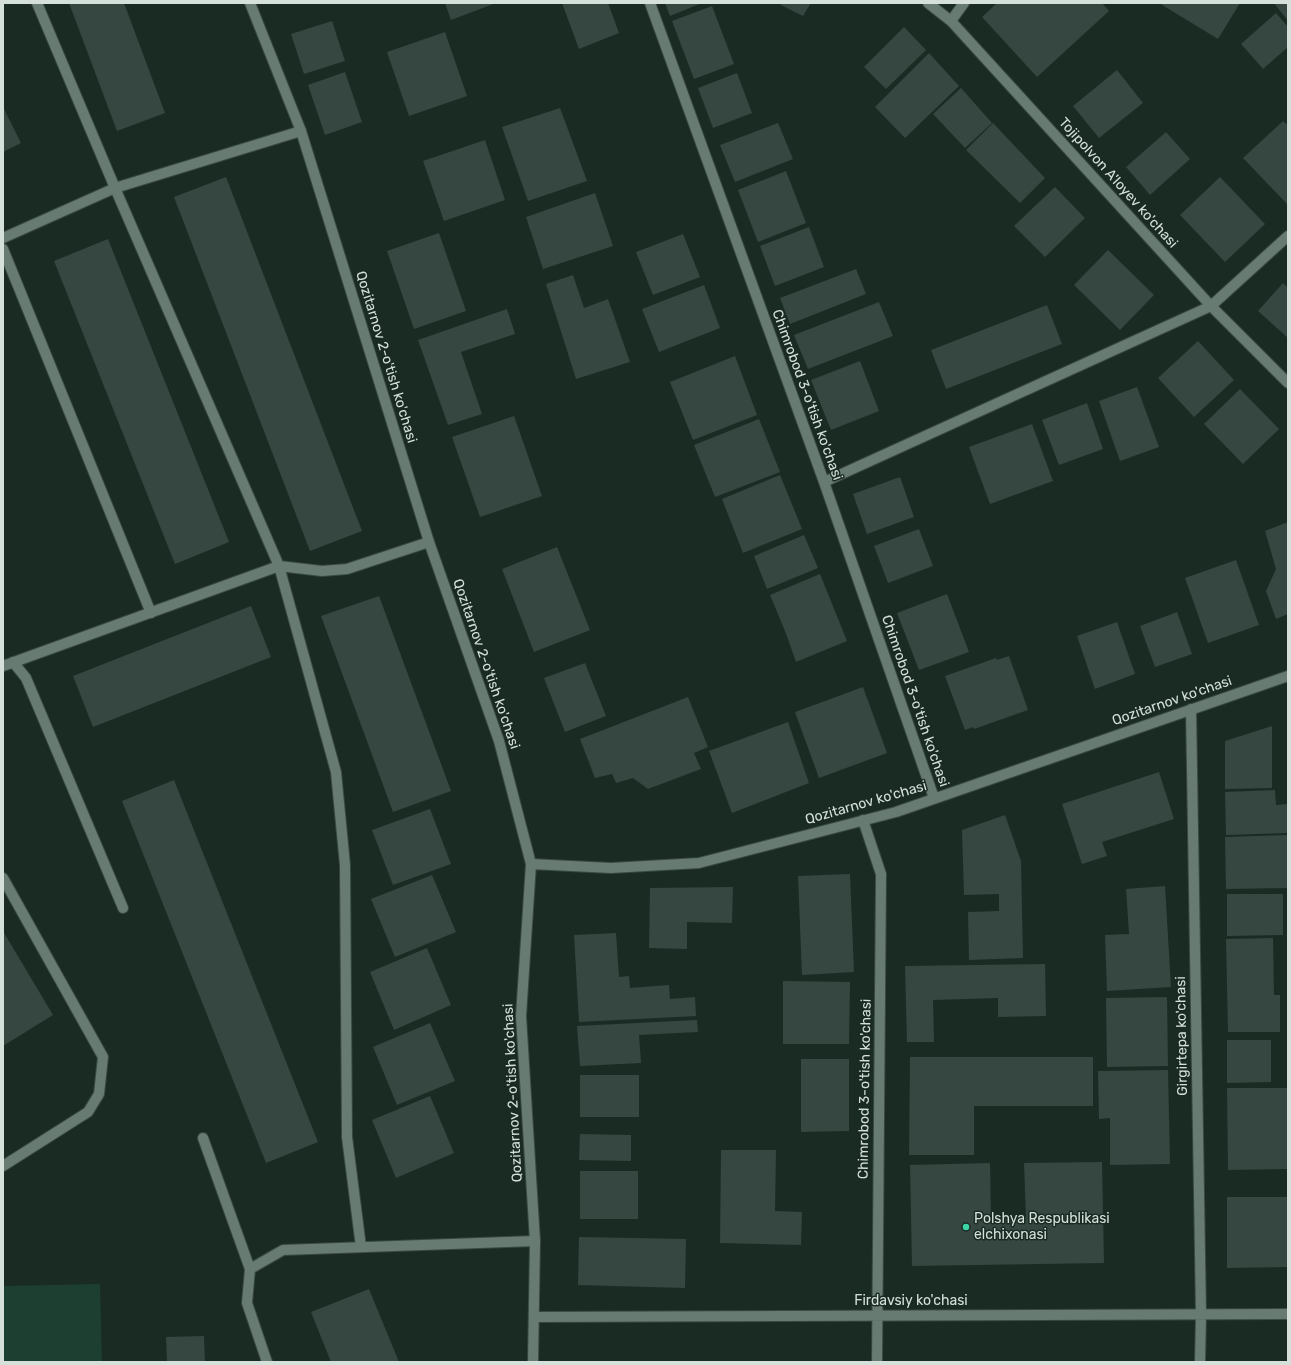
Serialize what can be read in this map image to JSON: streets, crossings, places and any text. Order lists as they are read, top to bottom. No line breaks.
{"streets":{"street":["Tojipolvon A'loyev ko'chasi","Qozitarnov 2-o'tish ko'chasi","Chimrobod 3-o'tish ko'chasi","Qozitarnov ko'chasi","Girgirtepa ko'chasi","Firdavsiy ko'chasi"]},"crossings":[["Qozitarnov 2-o'tish ko'chasi","Qozitarnov ko'chasi"],["Qozitarnov 2-o'tish ko'chasi","Firdavsiy ko'chasi"],["Chimrobod 3-o'tish ko'chasi","Qozitarnov ko'chasi"],["Chimrobod 3-o'tish ko'chasi","Firdavsiy ko'chasi"],["Qozitarnov ko'chasi","Girgirtepa ko'chasi"],["Girgirtepa ko'chasi","Firdavsiy ko'chasi"]],"places":["Polshya Respublikasi elchixonasi"]}
